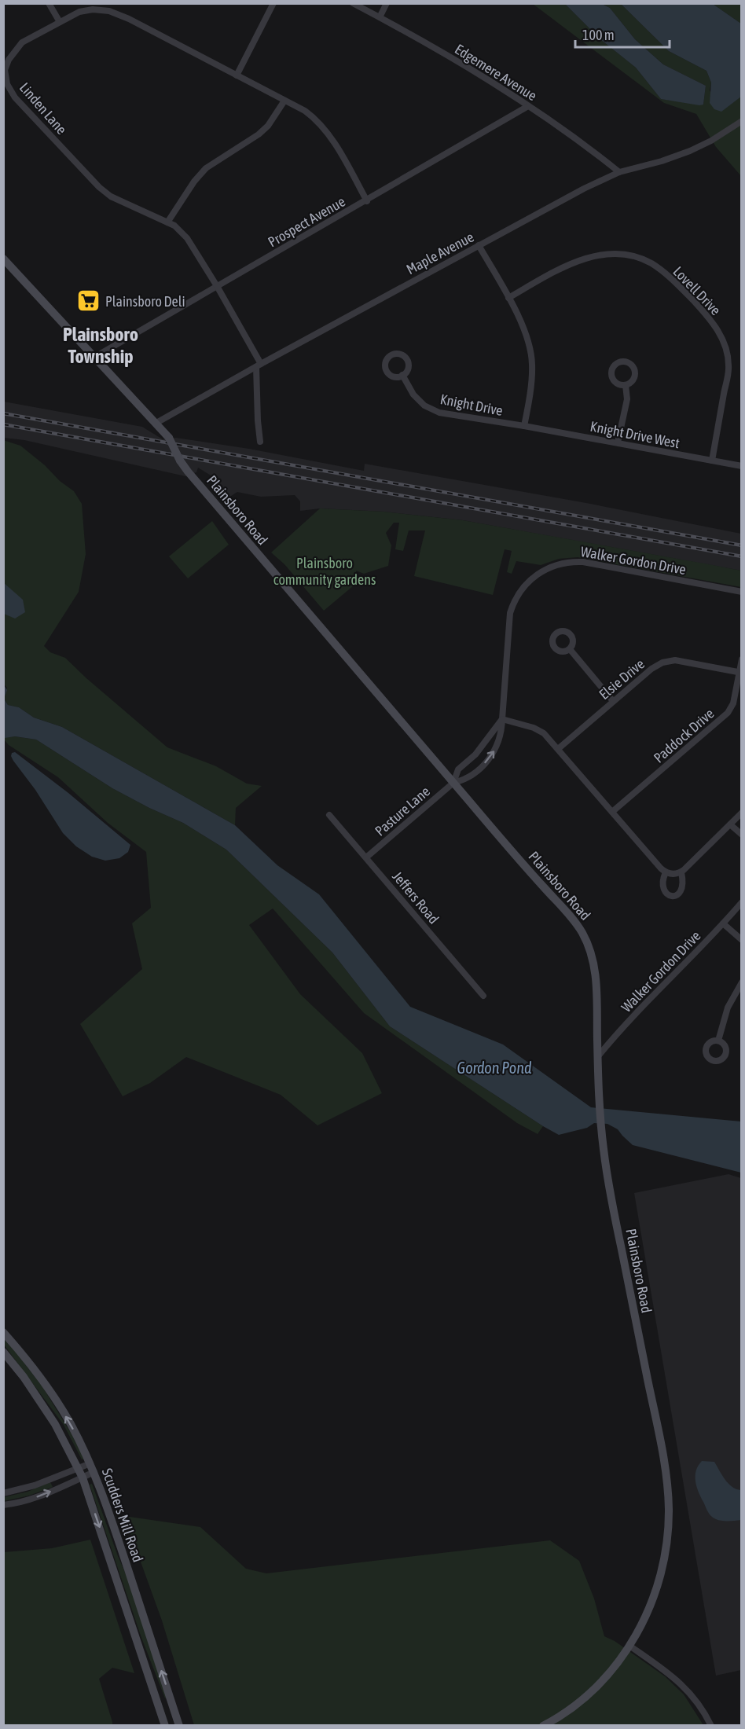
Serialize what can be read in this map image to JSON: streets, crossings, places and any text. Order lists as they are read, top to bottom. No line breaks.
{"streets":{"street":["Edgemere Avenue","Linden Lane","Prospect Avenue","Maple Avenue","Lovell Drive","Knight Drive","Knight Drive West","Plainsboro Road","Walker Gordon Drive","Elsie Drive","Paddock Drive","Pasture Lane","Jeffers Road","Scudders Mill Road"]},"crossings":[["Edgemere Avenue","Prospect Avenue"],["Edgemere Avenue","Maple Avenue"],["Linden Lane","Prospect Avenue"],["Linden Lane","Maple Avenue"],["Prospect Avenue","Plainsboro Road"],["Maple Avenue","Plainsboro Road"],["Lovell Drive","Knight Drive West"],["Knight Drive","Knight Drive West"],["Plainsboro Road","Walker Gordon Drive"],["Plainsboro Road","Pasture Lane"],["Walker Gordon Drive","Pasture Lane"],["Elsie Drive","Paddock Drive"],["Pasture Lane","Jeffers Road"]],"districts":["Plainsboro Township"],"water":["Gordon Pond"],"parks":["Plainsboro community gardens"],"places":{"supermarket":["Plainsboro Deli"]},"scale_bar":"100 m"}
